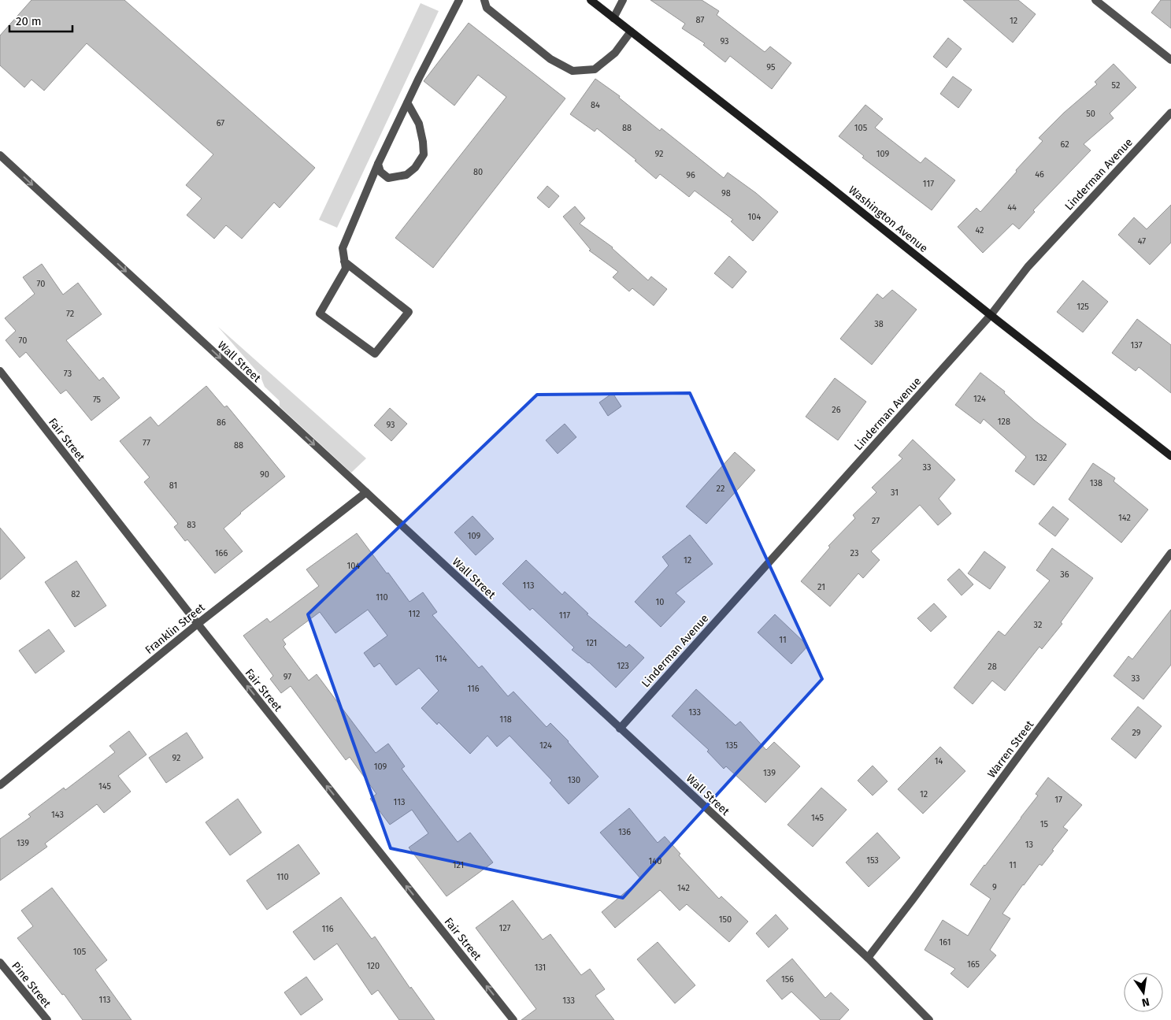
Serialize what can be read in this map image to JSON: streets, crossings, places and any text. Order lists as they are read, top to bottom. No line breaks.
{"streets":{"main road":["Washington Avenue"],"street":["Linderman Avenue","Wall Street","Fair Street","Franklin Street","Warren Street","Pine Street"]},"crossings":[["Linderman Avenue","Washington Avenue"],["Linderman Avenue","Wall Street"],["Wall Street","Franklin Street"],["Wall Street","Warren Street"],["Fair Street","Franklin Street"]],"one_way":["Wall Street","Fair Street"],"house_numbers":["87","12","93","95","52","84","50","67","88","105","62","92","109","80","46","96","117","98","44","104","42","47","70","125","72","38","70","137","73","124","75","26","128","86","93","77","88","132","33","90","138","81","22","31","142","27","83","109","166","23","12","104","36","113","21","82","110","10","112","117","32","11","121","114","123","28","97","33","116","133","118","29","124","135","92","14","109","139","130","145","12","17","113","143","145","15","136","139","13","153","140","121","11","110","9","142","150","127","116","161","105","165","120","131","156","113","133"],"scale_bar":"20 m","north":"bottom"}
